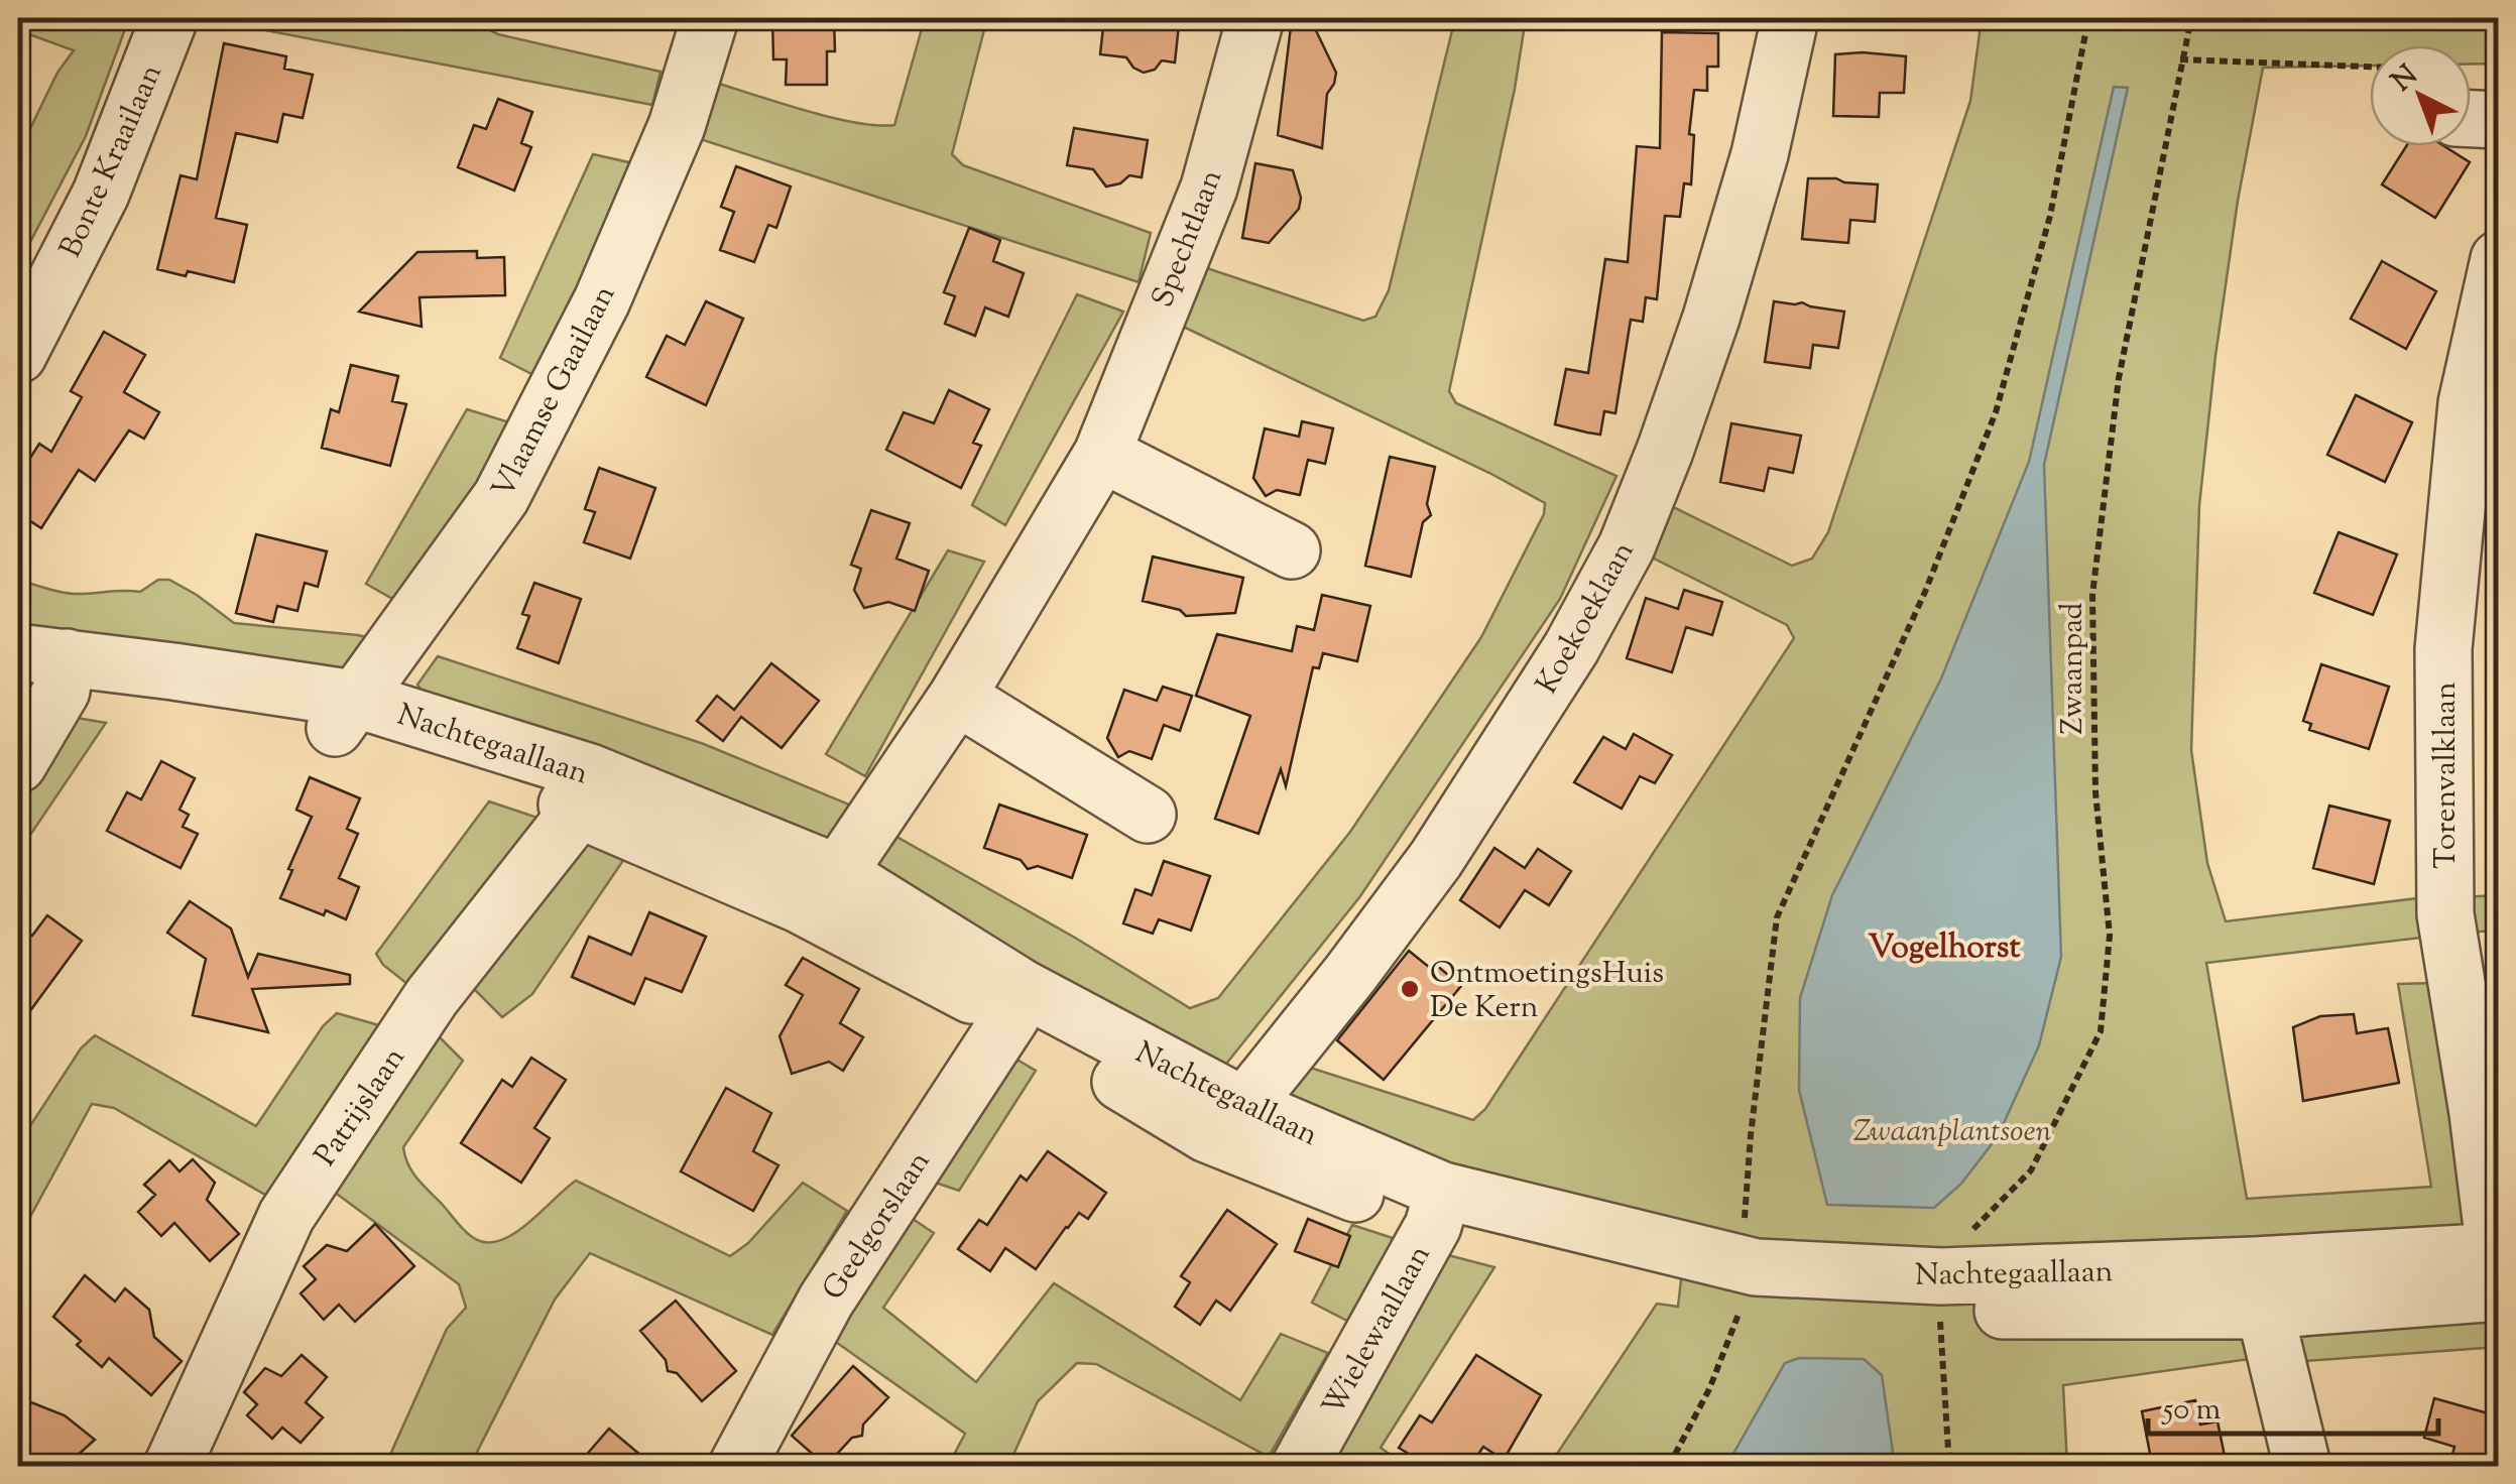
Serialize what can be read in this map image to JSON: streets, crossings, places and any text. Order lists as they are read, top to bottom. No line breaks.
{"streets":{"street":["Bonte Kraailaan","Spechtlaan","Vlaamse Gaailaan","Koekoeklaan","Nachtegaallaan","Torenvalklaan","Patrijslaan","Geelgorslaan","Wielewaallaan"],"path":["Zwaanpad"]},"crossings":[["Spechtlaan","Nachtegaallaan"],["Vlaamse Gaailaan","Nachtegaallaan"],["Koekoeklaan","Nachtegaallaan"],["Zwaanpad","Nachtegaallaan"],["Nachtegaallaan","Torenvalklaan"],["Nachtegaallaan","Patrijslaan"],["Nachtegaallaan","Geelgorslaan"],["Nachtegaallaan","Wielewaallaan"]],"districts":["Vogelhorst"],"parks":["Zwaanplantsoen"],"places":["OntmoetingsHuis De Kern"],"scale_bar":"50 m","north":"top left"}
